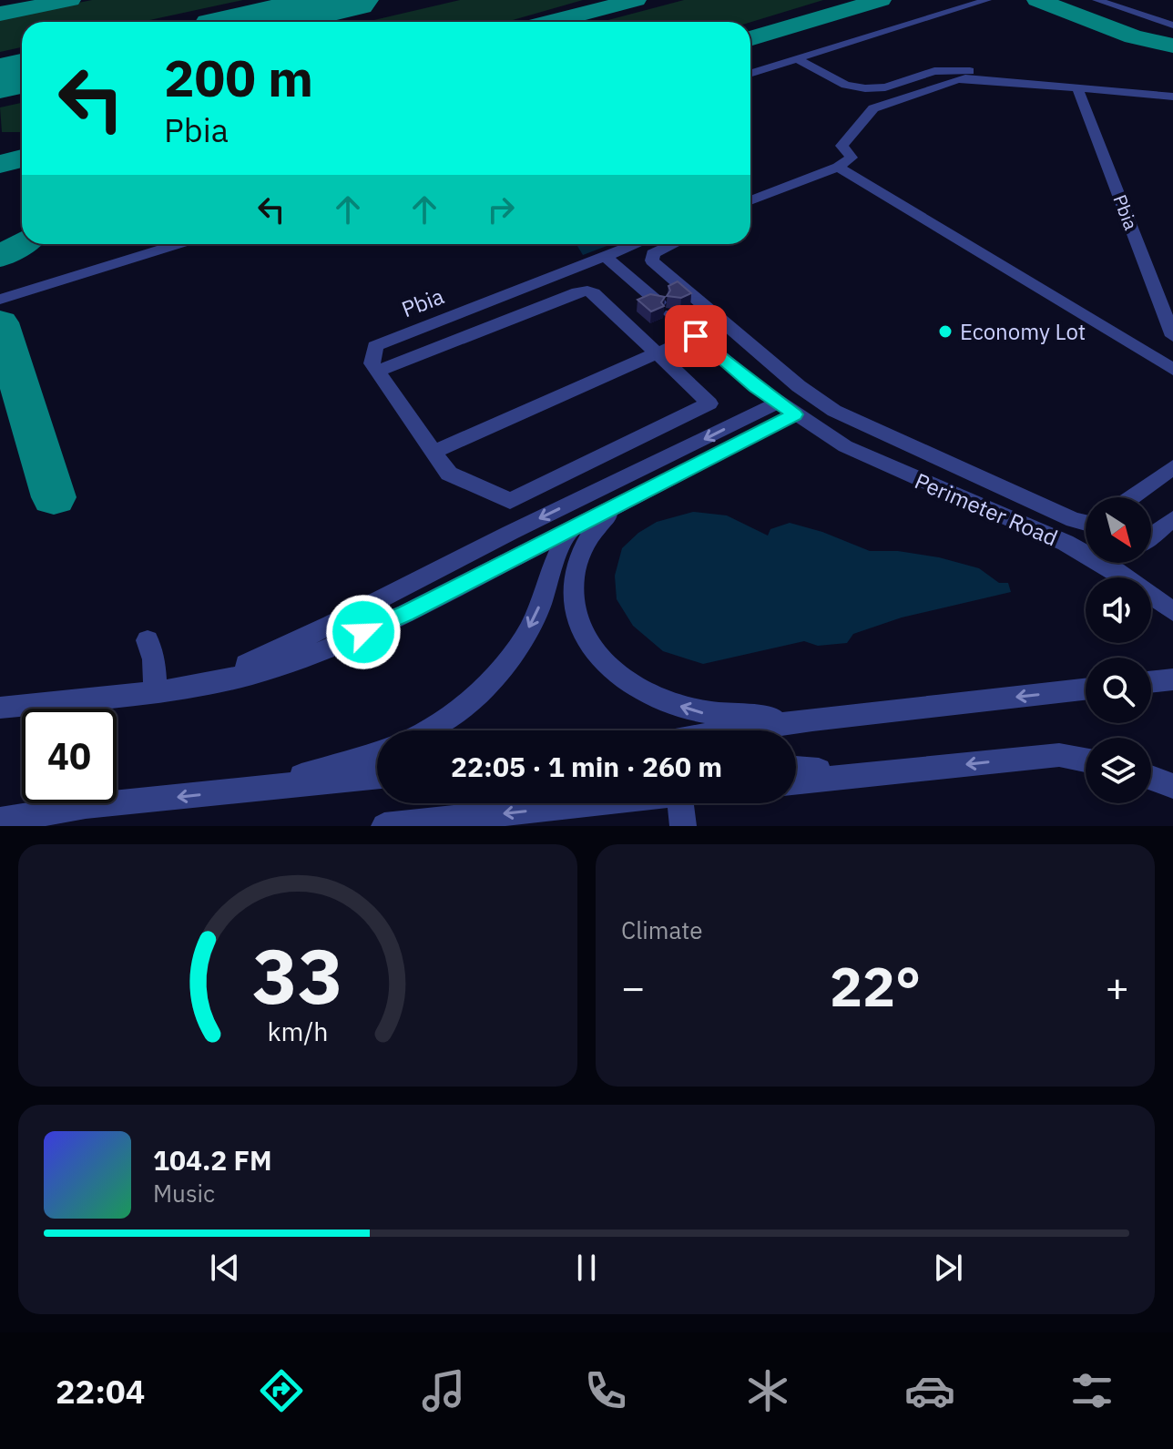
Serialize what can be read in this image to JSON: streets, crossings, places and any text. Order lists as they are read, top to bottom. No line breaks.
{"streets":{"street":["Pbia","Perimeter Road"]},"places":["Economy Lot"],"north":"bottom right","page":{"turn":["200 m","Pbia"],"limit":"40","trip":"22:05 · 1 min · 260 m","tile":"Climate","heat":["−","22°","+"],"song":["104.2 FM","Music"],"tabs":"22:04","gauge":["33","km/h"]}}
